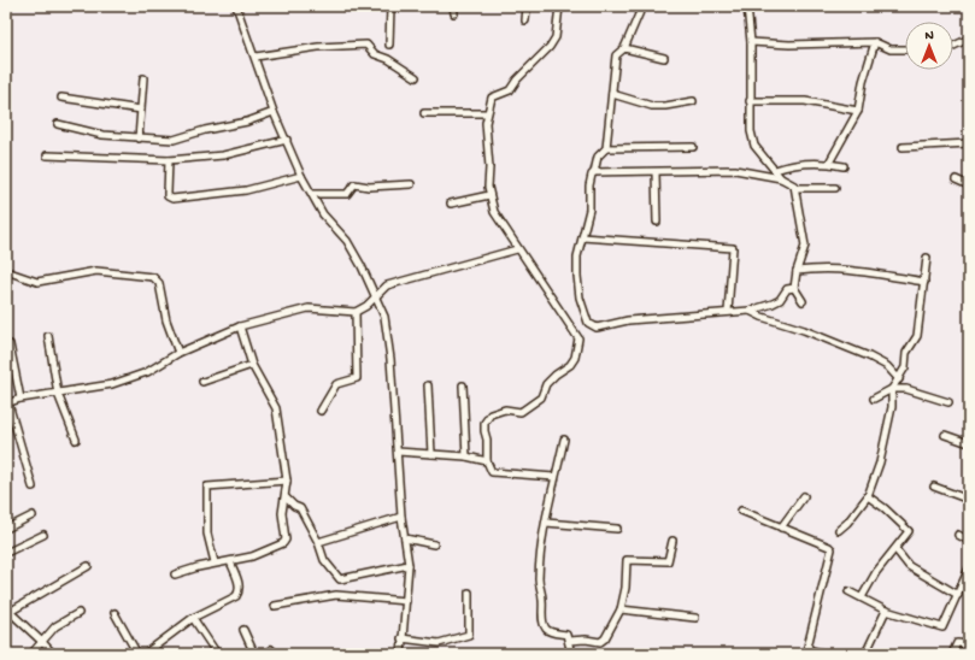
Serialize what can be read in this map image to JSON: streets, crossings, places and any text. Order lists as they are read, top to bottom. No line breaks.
{"north":"top"}
